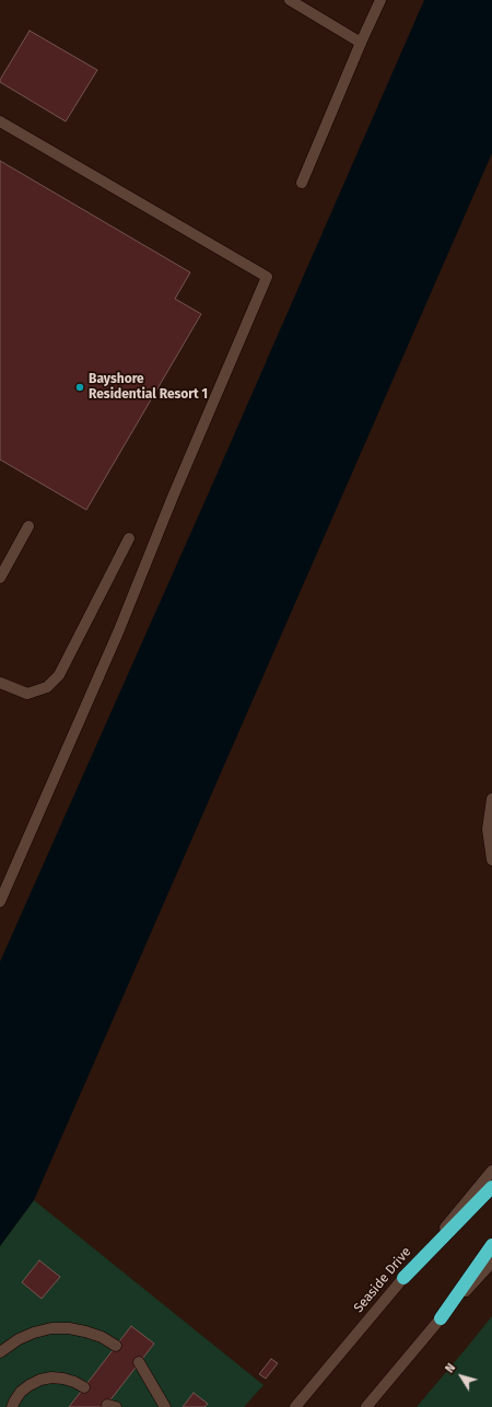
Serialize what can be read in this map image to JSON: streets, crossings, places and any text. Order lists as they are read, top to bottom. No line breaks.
{"streets":{"street":["Seaside Drive"]},"places":["Bayshore Residential Resort 1"],"north":"top left"}
